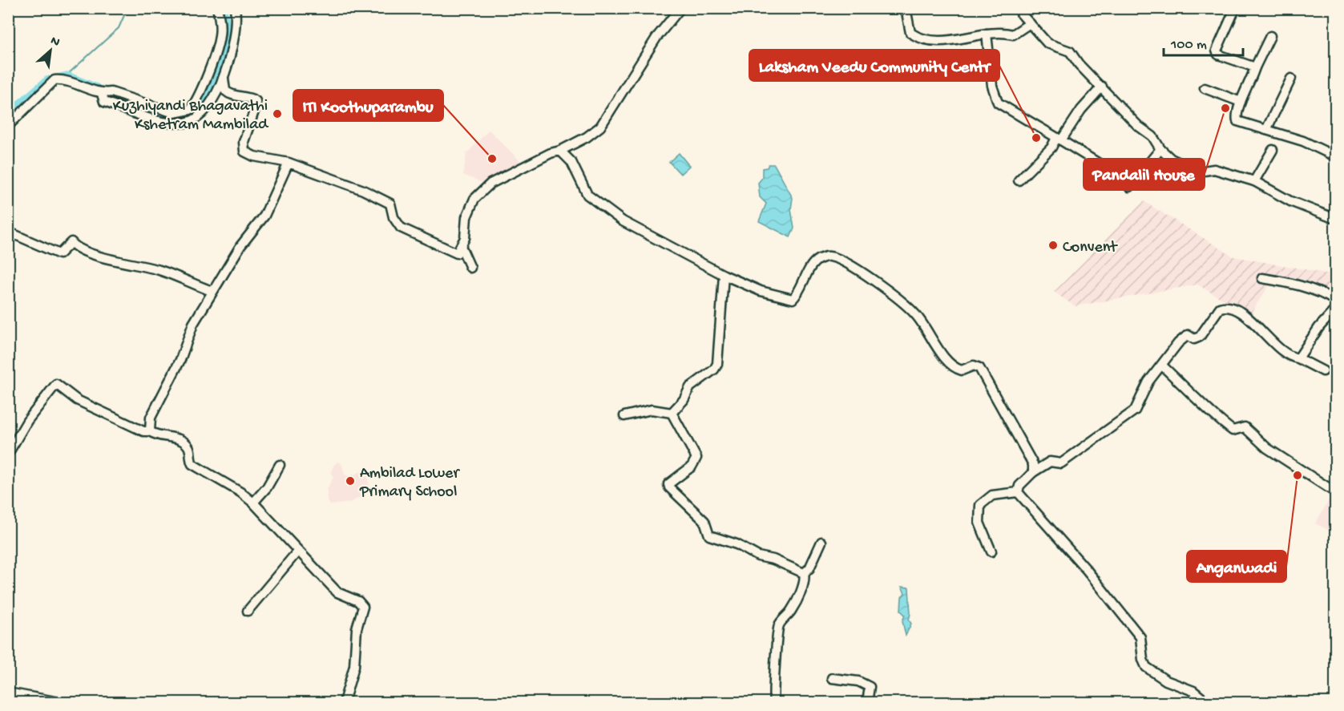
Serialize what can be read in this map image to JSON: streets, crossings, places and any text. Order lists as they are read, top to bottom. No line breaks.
{"places":["Pandalil House","Kuzhiyandi Bhagavathi Kshetram Mambilad","Laksham Veedu Community Centr","ITI Koothuparambu","Convent","Anganwadi","Ambilad Lower Primary School"],"scale_bar":"100 m","north":"top right"}
